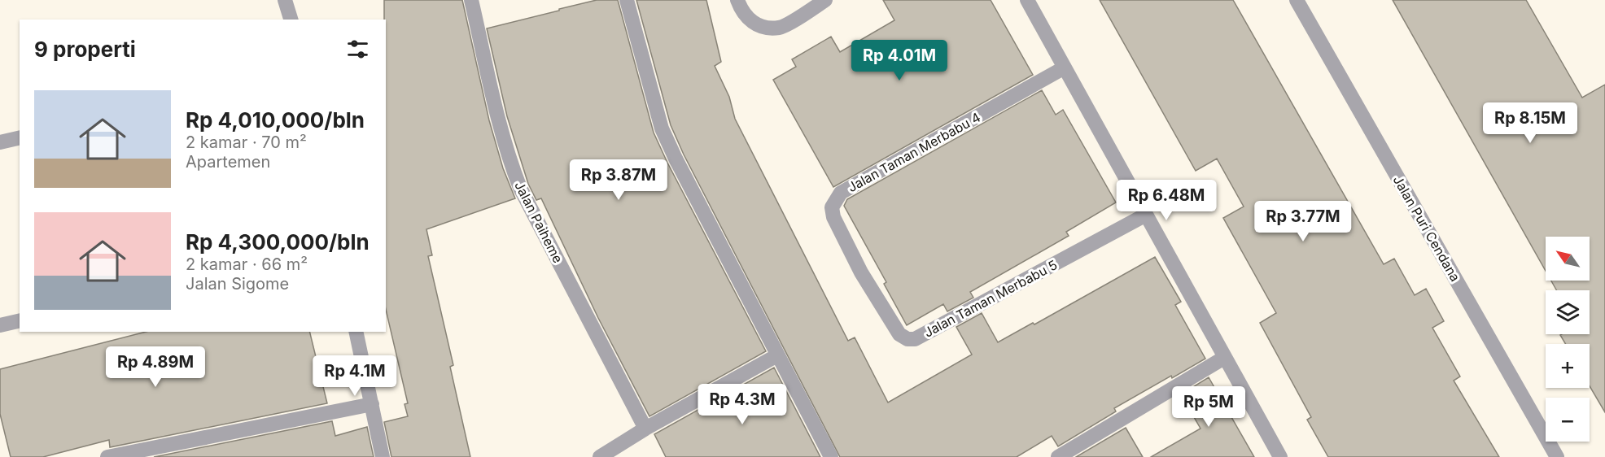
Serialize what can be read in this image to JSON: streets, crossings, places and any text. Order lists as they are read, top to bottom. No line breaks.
{"streets":{"street":["Jalan Taman Merbabu 4","Jalan Paiheme","Jalan Puri Cendana","Jalan Taman Merbabu 5"]},"crossings":[["Jalan Taman Merbabu 4","Jalan Taman Merbabu 5"]],"north":"top left","page":{"heading":"9 properti","price":["Rp 4.01M","Rp 8.15M","Rp 3.87M","Rp 6.48M","Rp 3.77M","Rp 4.89M","Rp 4.1M","Rp 4.3M","Rp 5M"],"list":[{"name":"Rp 4,010,000/bln","note":"2 kamar · 70 m² · Apartemen"},{"name":"Rp 4,300,000/bln","note":"2 kamar · 66 m² · Jalan Sigome"}],"map_buttons":["+","−"]}}
